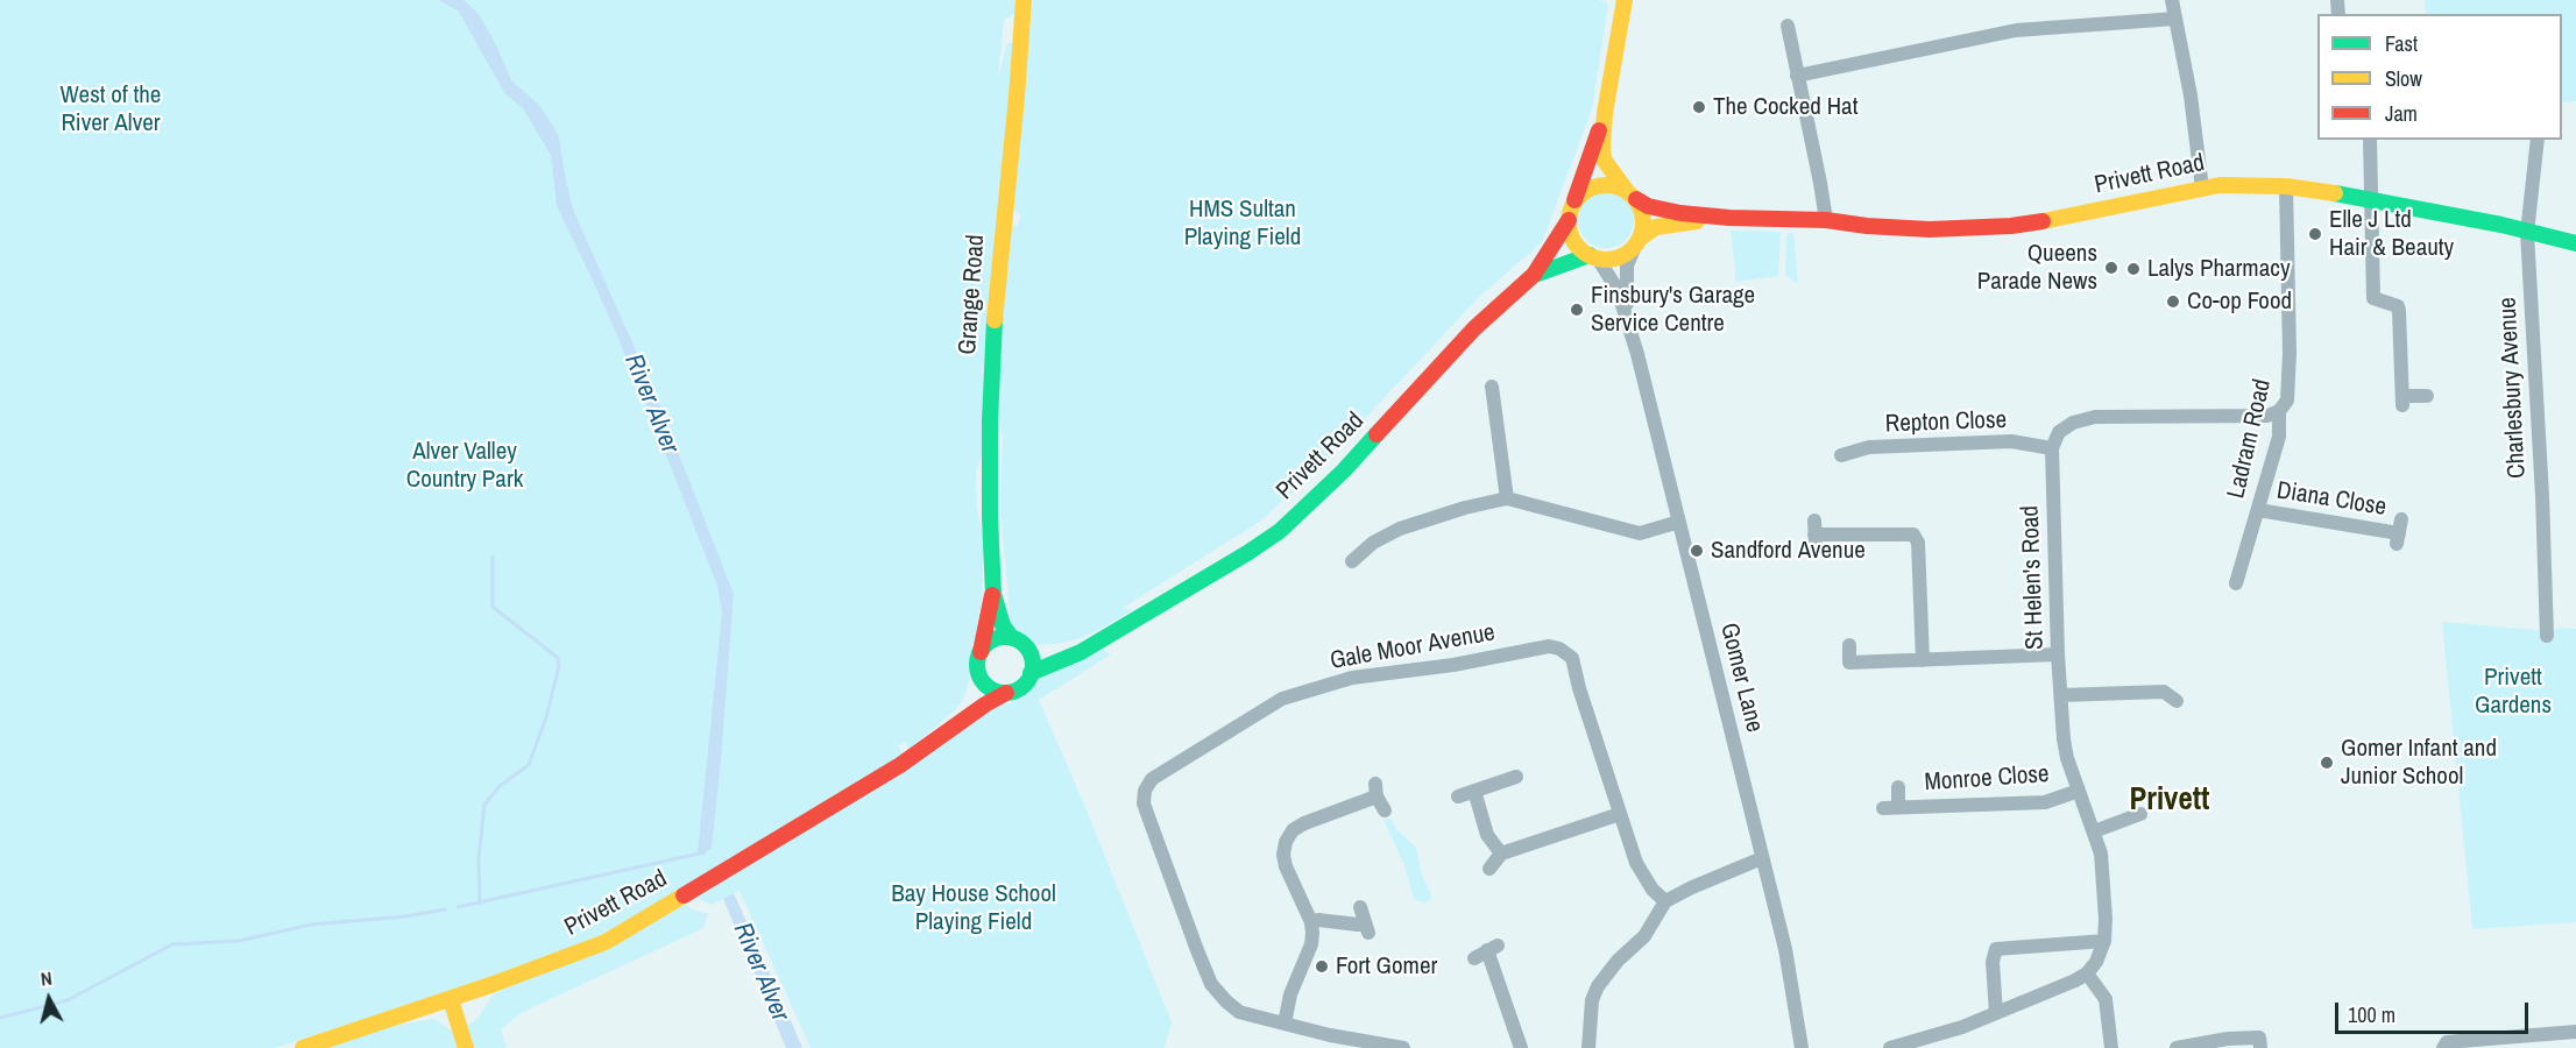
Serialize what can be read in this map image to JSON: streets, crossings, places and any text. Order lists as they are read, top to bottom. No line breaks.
{"streets":{"main road":["Privett Road","Grange Road"],"street":["Charlesbury Avenue","Repton Close","Ladram Road","Diana Close","St Helen's Road","Gale Moor Avenue","Gomer Lane","Monroe Close"]},"crossings":[["Privett Road","Grange Road"],["Privett Road","Charlesbury Avenue"],["Privett Road","Ladram Road"],["Privett Road","Gomer Lane"],["Repton Close","St Helen's Road"],["Ladram Road","Diana Close"],["St Helen's Road","Monroe Close"]],"districts":["Privett"],"water":["River Alver"],"parks":["West of the River Alver","HMS Sultan Playing Field","Alver Valley Country Park","Privett Gardens","Bay House School Playing Field"],"places":["The Cocked Hat","Elle J Ltd Hair & Beauty","Queens Parade News","Lalys Pharmacy","Co-op Food","Finsbury's Garage Service Centre","Sandford Avenue","Gomer Infant and Junior School","Fort Gomer"],"legend":["Fast","Slow","Jam"],"scale_bar":"100 m","north":"top"}
